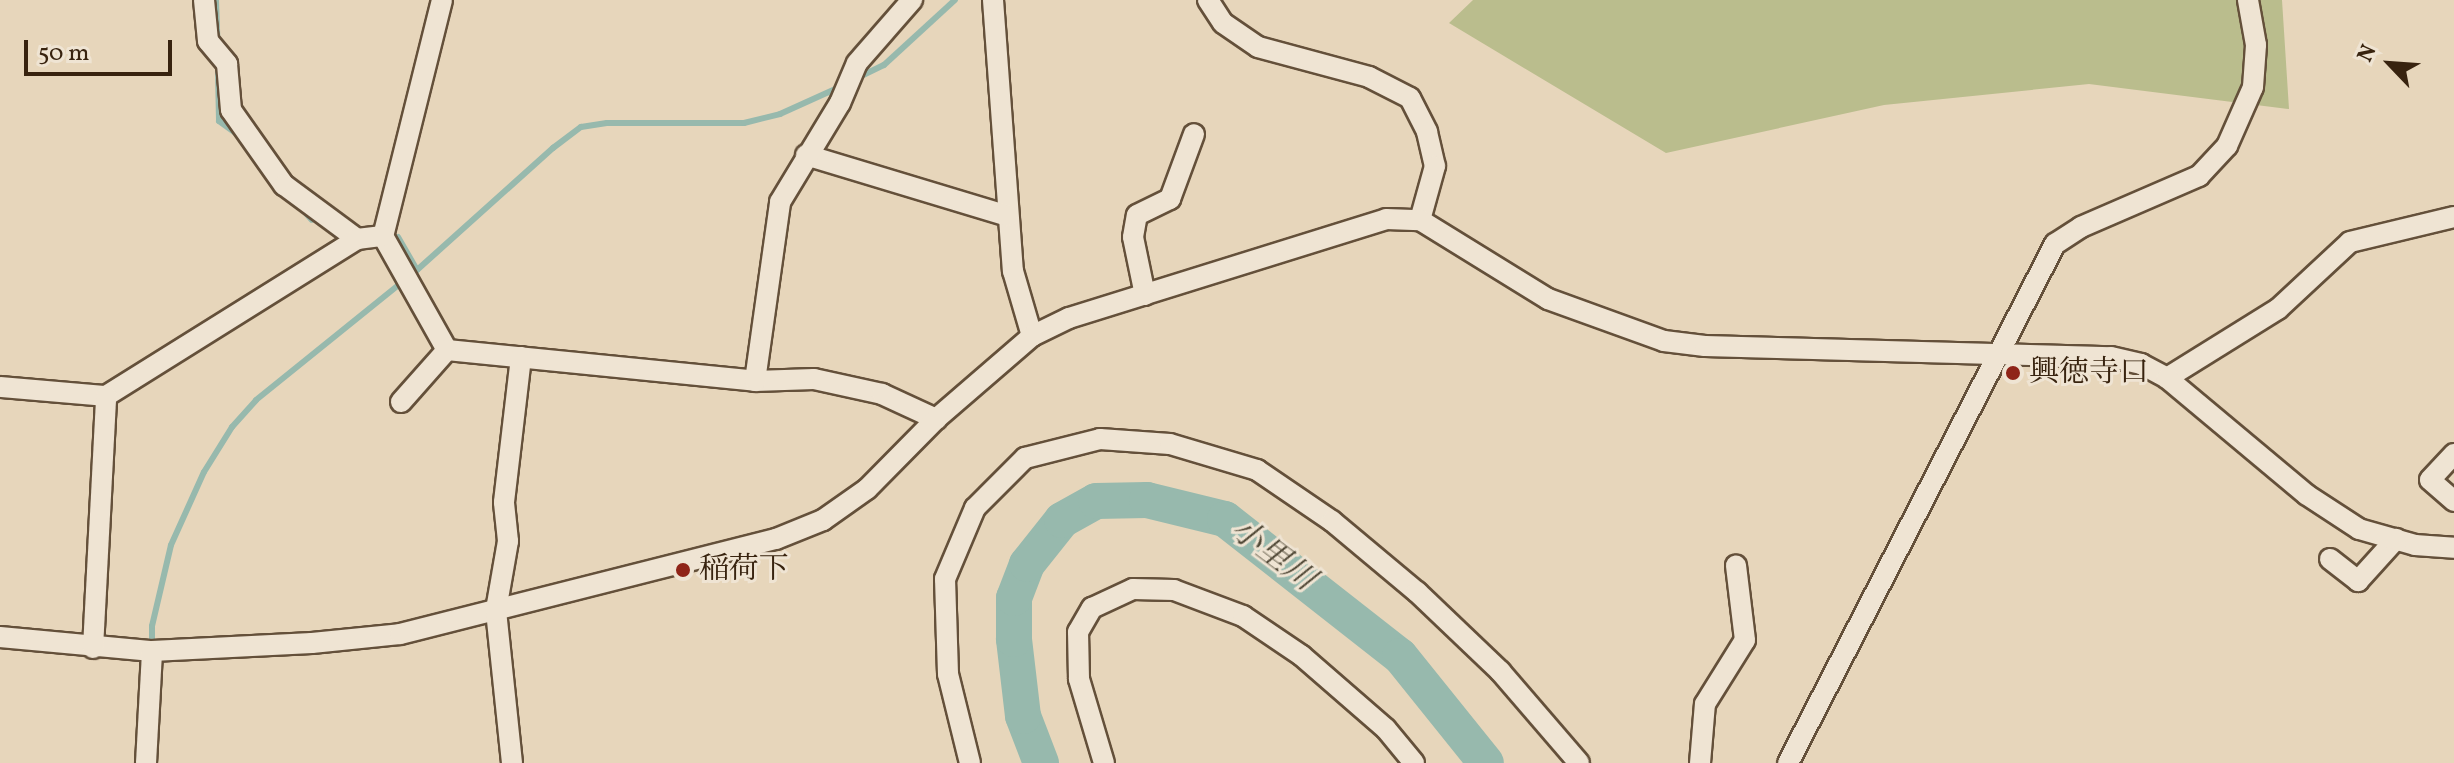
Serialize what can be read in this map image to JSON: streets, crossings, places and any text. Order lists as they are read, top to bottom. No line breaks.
{"water":["小里川"],"places":["興徳寺口","稲荷下"],"scale_bar":"50 m","north":"top left"}
